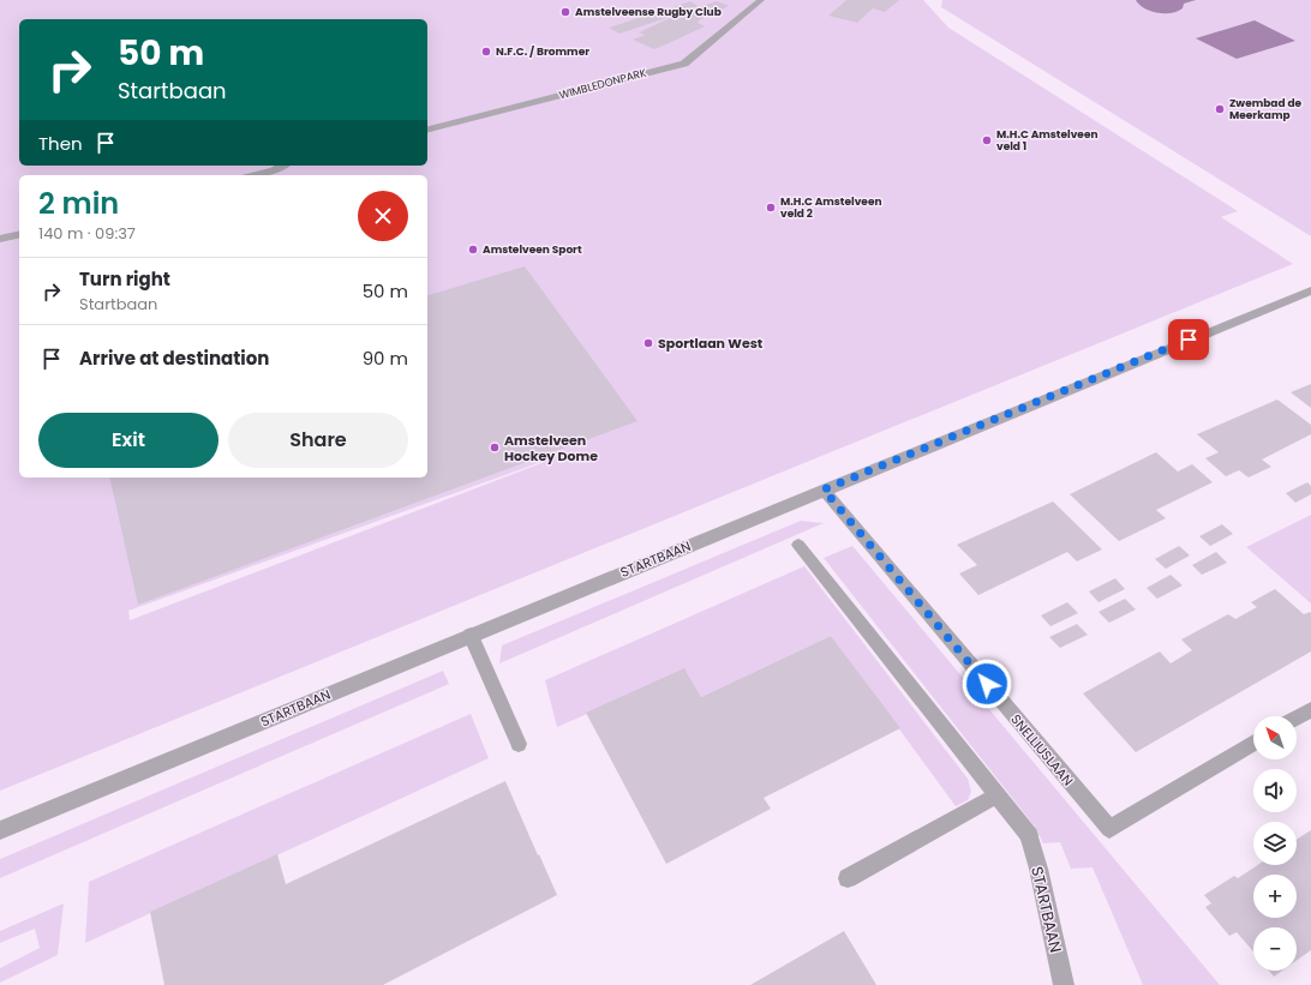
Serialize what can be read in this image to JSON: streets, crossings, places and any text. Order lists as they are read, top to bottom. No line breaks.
{"streets":{"street":["WIMBLEDONPARK","STARTBAAN","SNELLIUSLAAN"]},"crossings":[["STARTBAAN","SNELLIUSLAAN"]],"places":["Amstelveense Rugby Club","N.F.C. / Brommer","Zwembad de Meerkamp","M.H.C Amstelveen veld 1","M.H.C Amstelveen veld 2","Amstelveen Sport","Sportlaan West","Amstelveen Hockey Dome"],"north":"top left","page":{"turn":["50 m","Startbaan"],"then":"Then","heading":["2 min","140 m · 09:37"],"list":[{"name":"Turn right","note":"Startbaan","value":"50 m"},{"name":"Arrive at destination","value":"90 m"}],"buttons":["Exit","Share"],"map_buttons":["+","−"]}}
